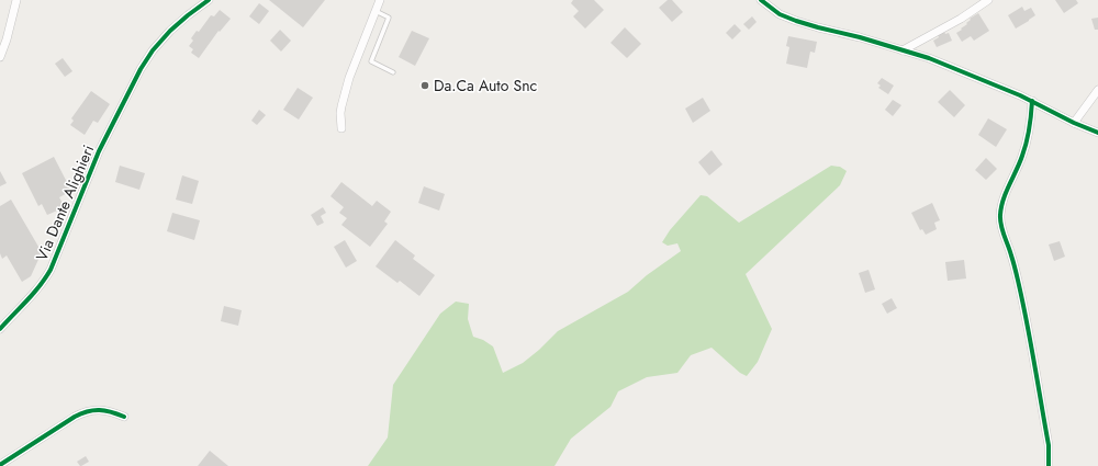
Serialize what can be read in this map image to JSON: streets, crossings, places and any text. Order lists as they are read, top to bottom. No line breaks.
{"streets":{"street":["Via Dante Alighieri"]},"places":["Da.Ca Auto Snc"]}
